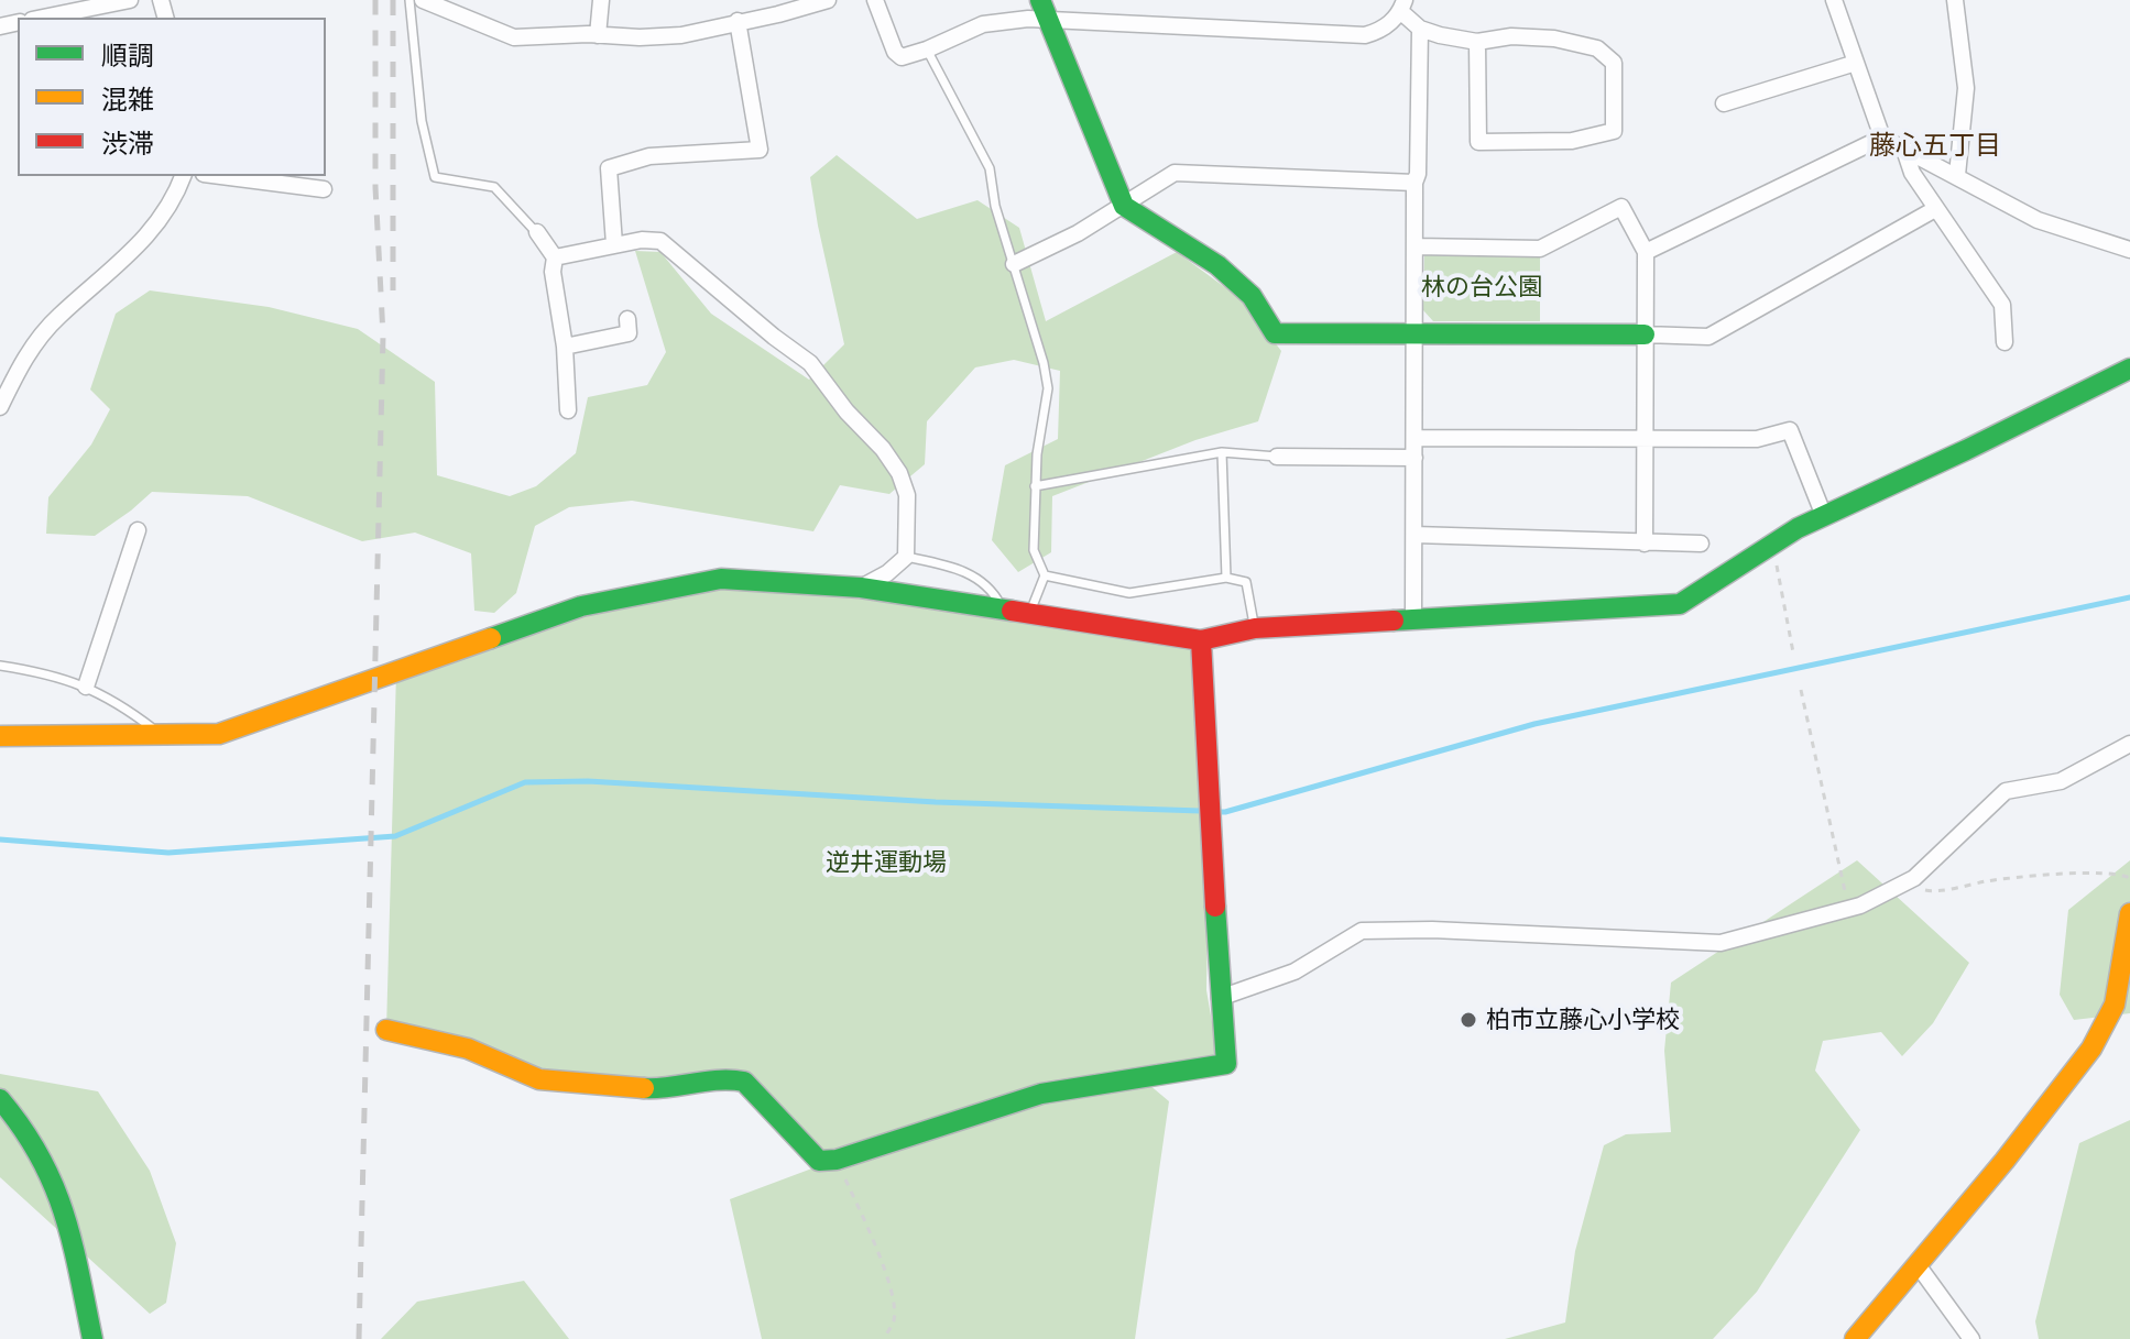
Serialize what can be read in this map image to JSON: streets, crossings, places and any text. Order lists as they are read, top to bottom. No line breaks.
{"districts":["藤心五丁目"],"parks":["林の台公園","逆井運動場"],"places":["柏市立藤心小学校"],"legend":["順調","混雑","渋滞"]}
